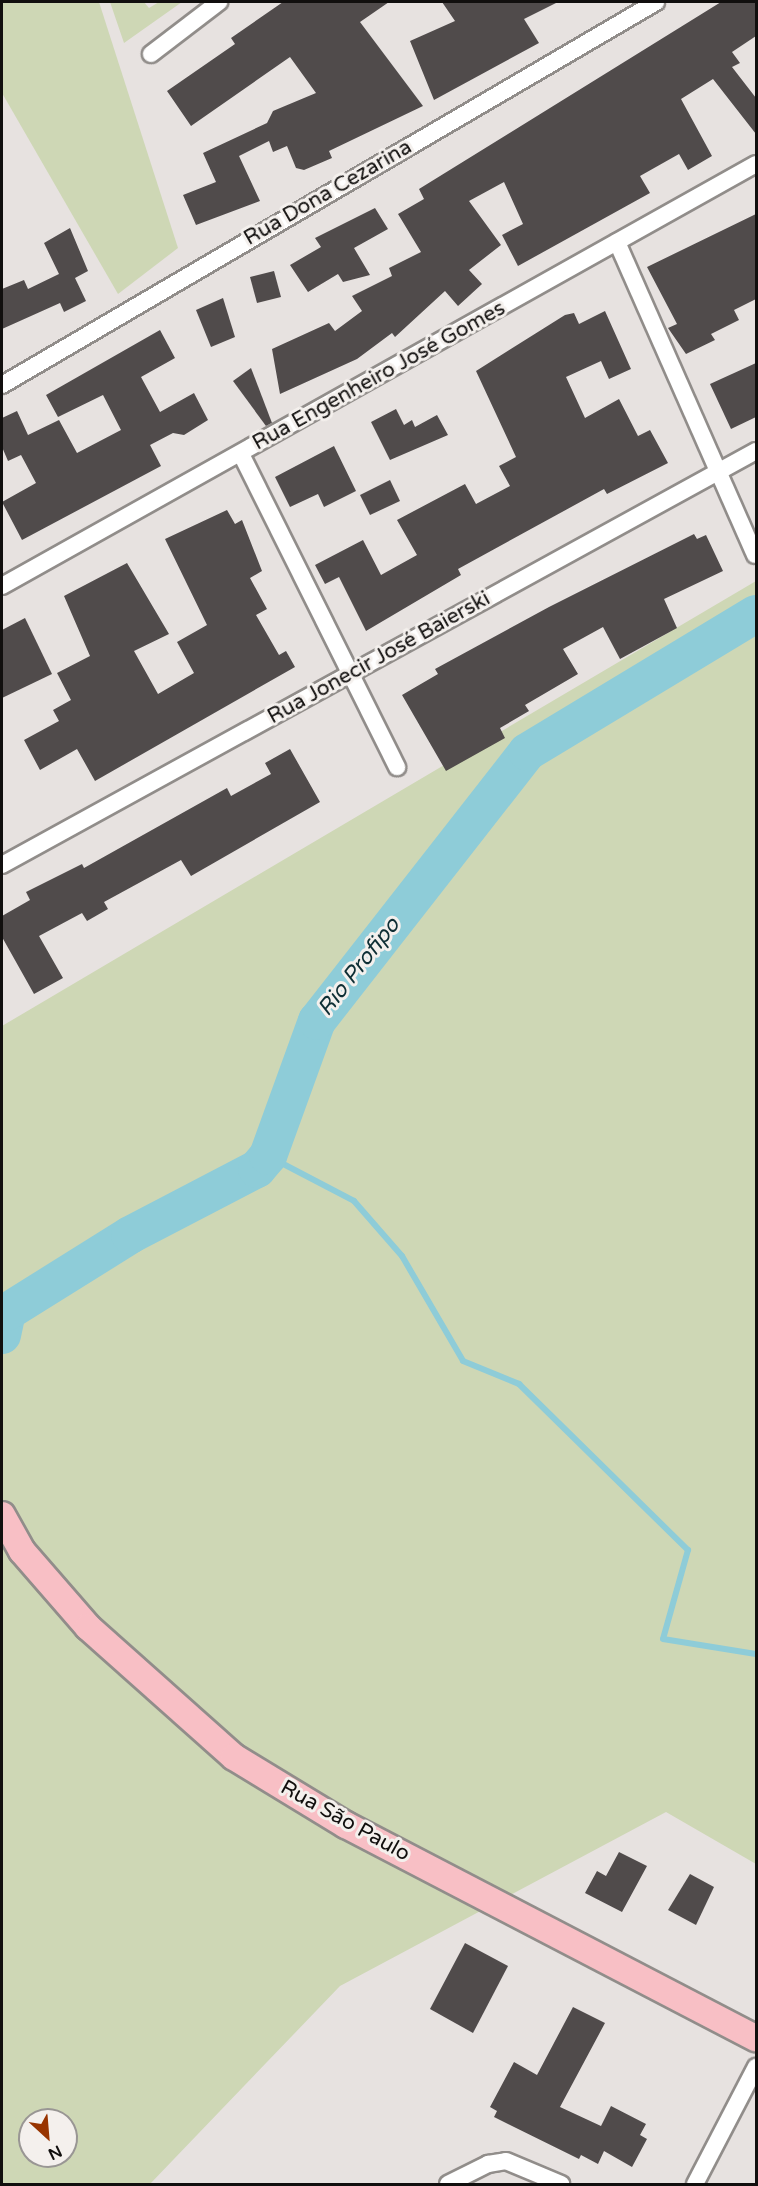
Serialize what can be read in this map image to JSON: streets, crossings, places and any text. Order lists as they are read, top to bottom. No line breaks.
{"streets":{"main road":["Rua São Paulo"],"street":["Rua Dona Cezarina","Rua Engenheiro José Gomes","Rua Jonecir José Baierski"]},"water":["Rio Profipo"],"north":"bottom right"}
